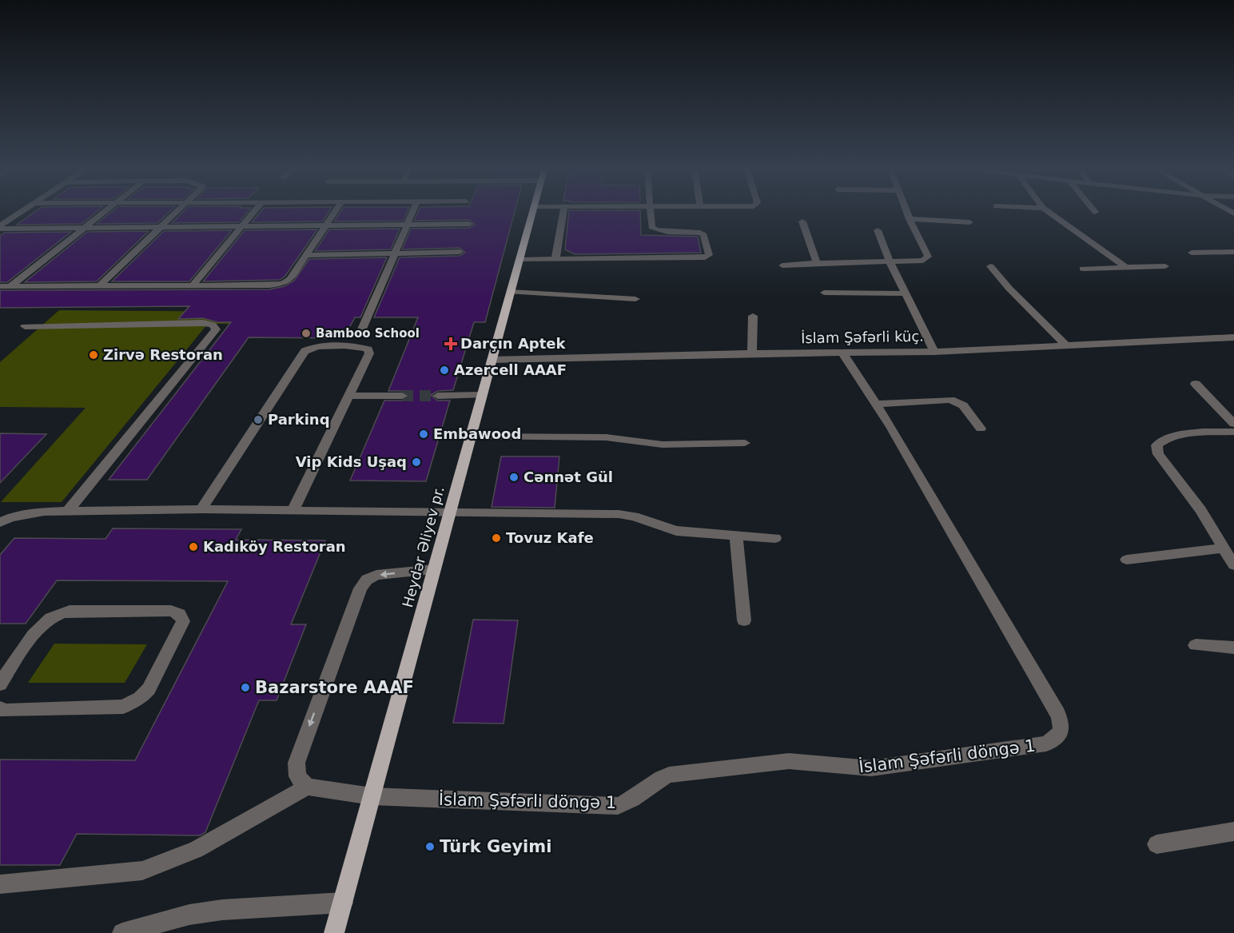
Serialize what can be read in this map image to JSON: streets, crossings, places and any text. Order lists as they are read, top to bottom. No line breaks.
{"streets":{"main road":["Heydər Əliyev pr."],"street":["İslam Şəfərli küç.","İslam Şəfərli döngə 1"]},"crossings":[["İslam Şəfərli küç.","Heydər Əliyev pr."],["İslam Şəfərli küç.","İslam Şəfərli döngə 1"],["Heydər Əliyev pr.","İslam Şəfərli döngə 1"]],"places":{"other":["Bamboo School","Zirvə Restoran","Azercell AAAF","Parkinq","Embawood","Vip Kids Uşaq","Cənnət Gül","Tovuz Kafe","Kadıköy Restoran","Bazarstore AAAF","Türk Geyimi"],"health":["Darçın Aptek"]}}
